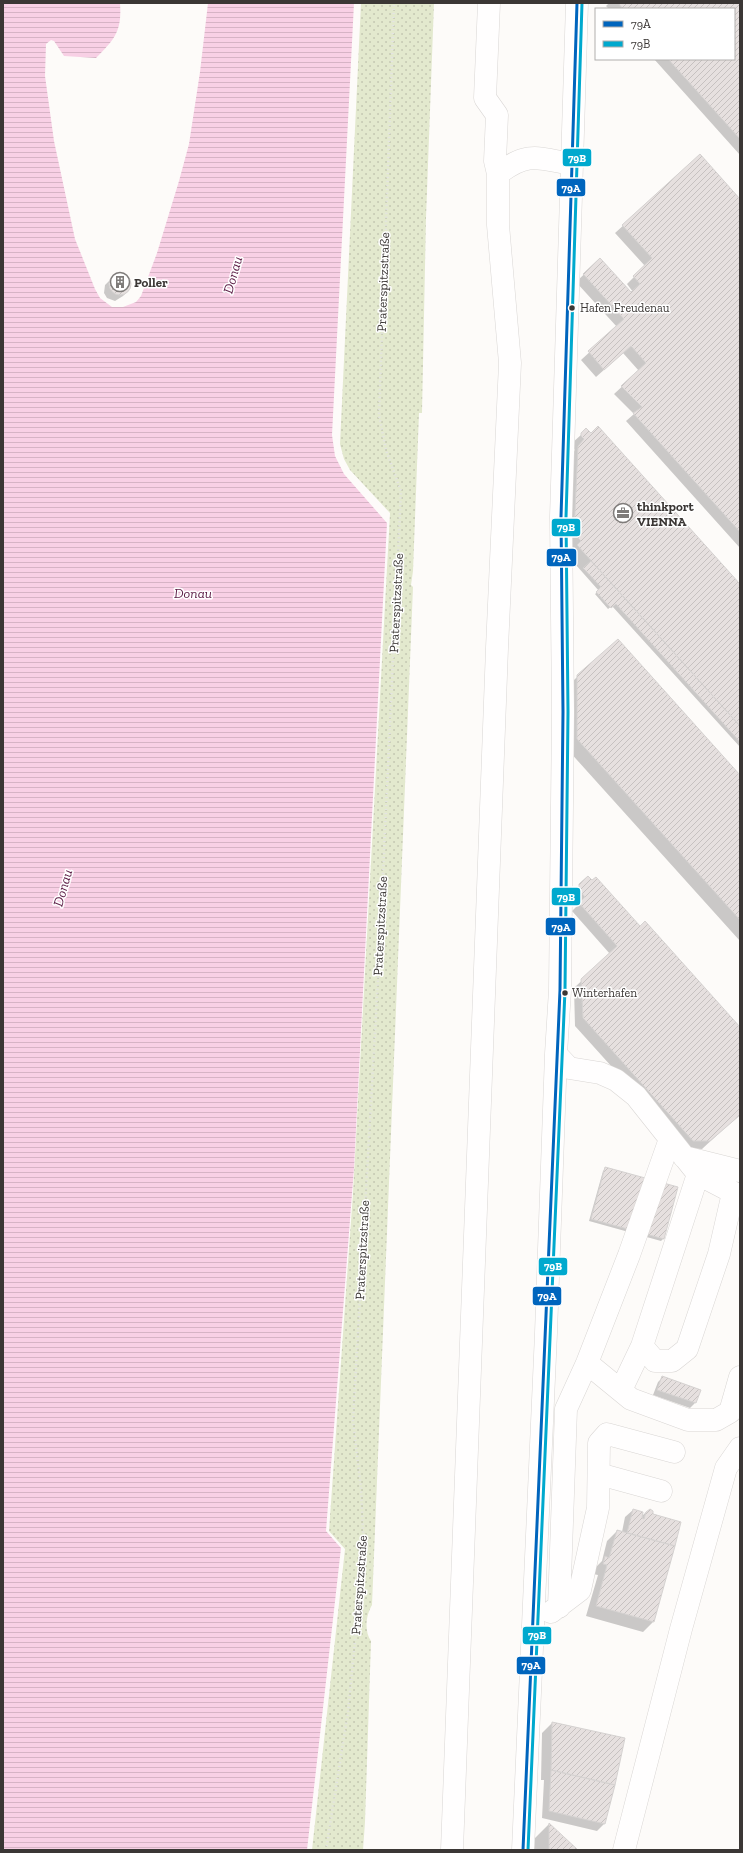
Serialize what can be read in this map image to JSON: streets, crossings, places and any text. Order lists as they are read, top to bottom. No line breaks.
{"streets":{"path":["Praterspitzstraße"]},"water":["Donau"],"places":{"building":["Poller"],"other":["Hafen Freudenau","Winterhafen"],"office":["thinkport VIENNA"]},"lines":["transit line 79A","transit line 79B"],"legend":["79A","79B"]}
